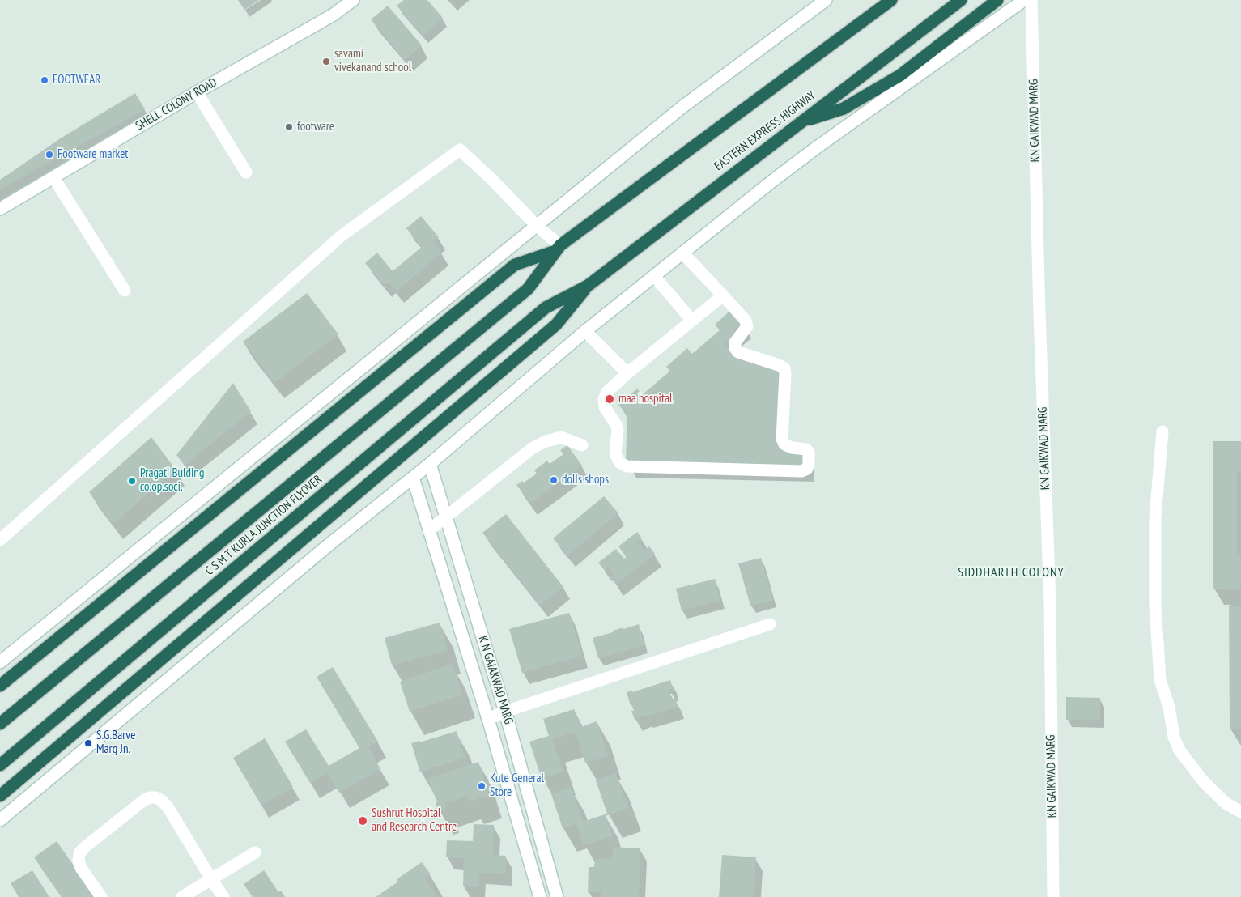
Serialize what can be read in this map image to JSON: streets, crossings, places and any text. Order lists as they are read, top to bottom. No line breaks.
{"streets":{"highway":["EASTERN EXPRESS HIGHWAY","C S M T KURLA JUNCTION FLYOVER"],"street":["SHELL COLONY ROAD","KN GAIKWAD MARG","K N GAIAKWAD MARG"]},"crossings":[["EASTERN EXPRESS HIGHWAY","C S M T KURLA JUNCTION FLYOVER"]],"districts":["SIDDHARTH COLONY"],"places":["savami vivekanand school","FOOTWEAR","footware","Footware market","maa hospital","dolls shops","Pragati Bulding co.op.soci.","S.G.Barve Marg Jn.","Kute General Store","Sushrut Hospital and Research Centre"]}
